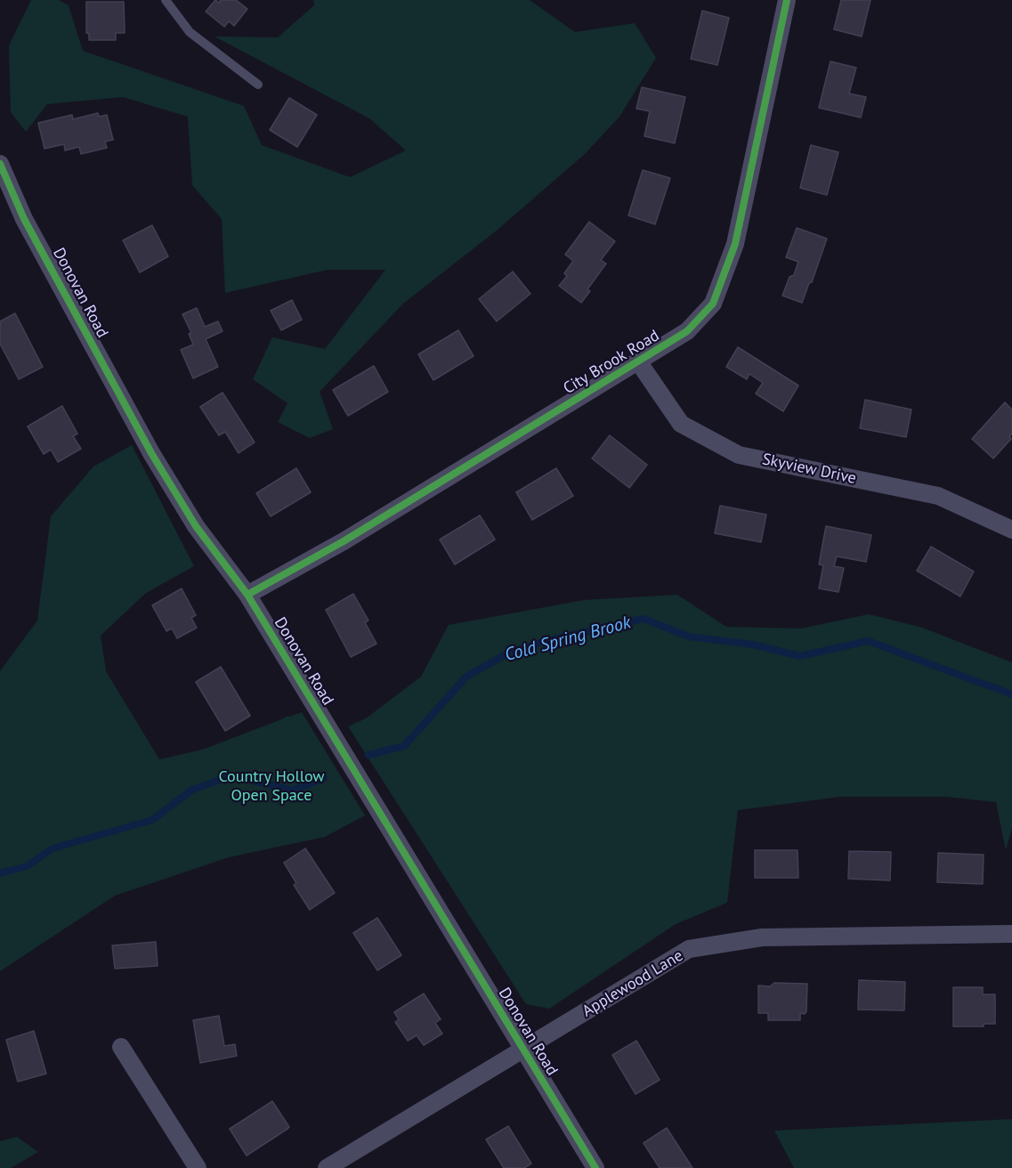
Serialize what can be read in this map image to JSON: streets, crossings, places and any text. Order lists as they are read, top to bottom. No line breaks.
{"streets":{"street":["Donovan Road","City Brook Road","Skyview Drive","Applewood Lane"]},"crossings":[["Donovan Road","City Brook Road"],["Donovan Road","Applewood Lane"],["City Brook Road","Skyview Drive"]],"water":["Cold Spring Brook"],"parks":["Country Hollow Open Space"]}
